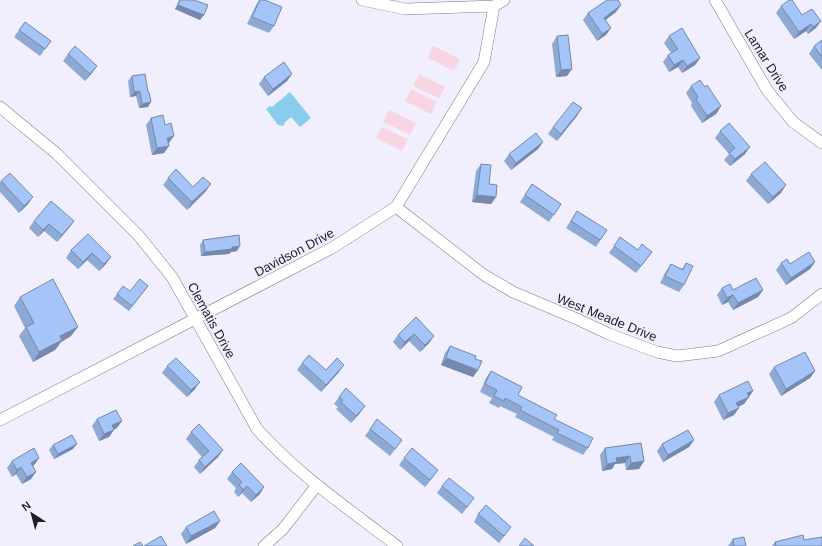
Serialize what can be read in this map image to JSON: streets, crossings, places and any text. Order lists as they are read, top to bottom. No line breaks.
{"streets":{"street":["Lamar Drive","Davidson Drive","West Meade Drive","Clematis Drive"]},"crossings":[["Davidson Drive","West Meade Drive"],["Davidson Drive","Clematis Drive"]],"north":"top left"}
